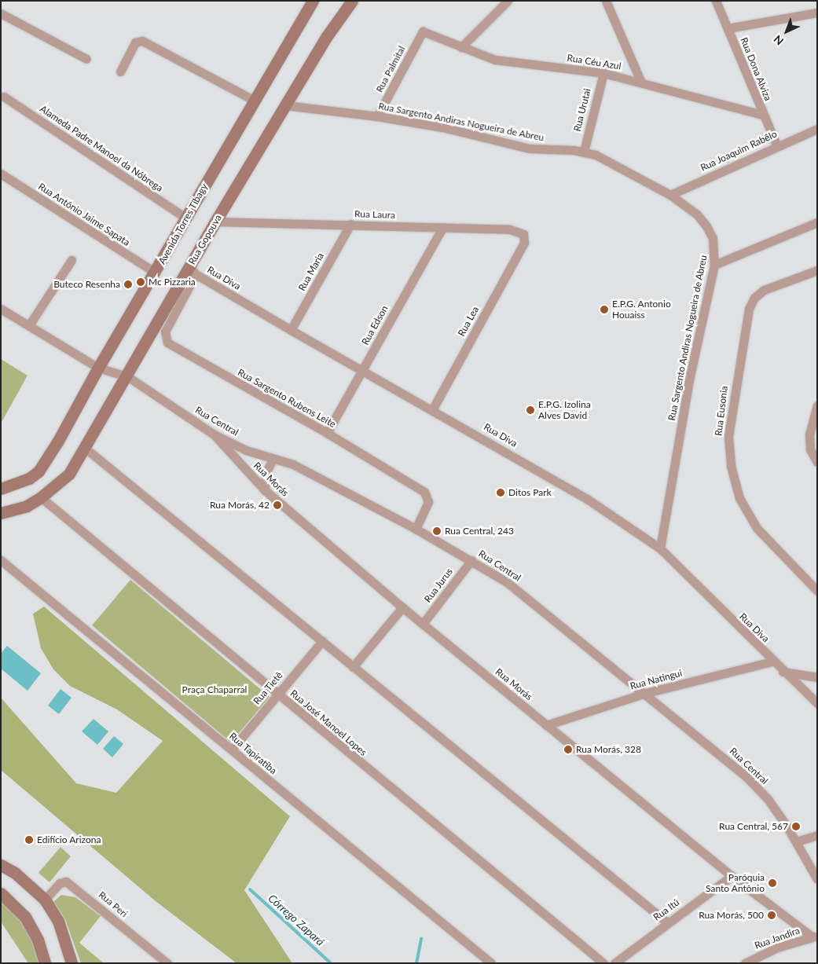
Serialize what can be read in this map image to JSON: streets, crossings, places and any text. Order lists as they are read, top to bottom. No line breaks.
{"streets":{"main road":["Avenida Torres Tibagy","Rua Gopouva"],"street":["Rua Céu Azul","Rua Palmital","Rua Dona Alviza","Rua Urutai","Rua Sargento Andiras Nogueira de Abreu","Alameda Padre Manoel da Nóbrega","Rua Joaquim Rabêlo","Rua Antônio Jaime Sapata","Rua Laura","Rua Maria","Rua Diva","Rua Lea","Rua Edson","Rua Sargento Rubens Leite","Rua Eusonia","Rua Central","Rua Morás","Rua Jurus","Rua Natingui","Rua Tietê","Rua José Manoel Lopes","Rua Tapiratiba","Rua Peri","Rua Itú","Rua Jandira"]},"crossings":[["Rua Céu Azul","Rua Palmital"],["Rua Céu Azul","Rua Dona Alviza"],["Rua Céu Azul","Rua Urutai"],["Rua Palmital","Rua Sargento Andiras Nogueira de Abreu"],["Rua Dona Alviza","Rua Joaquim Rabêlo"],["Rua Urutai","Rua Sargento Andiras Nogueira de Abreu"],["Rua Sargento Andiras Nogueira de Abreu","Rua Joaquim Rabêlo"],["Rua Sargento Andiras Nogueira de Abreu","Rua Gopouva"],["Rua Sargento Andiras Nogueira de Abreu","Rua Diva"],["Alameda Padre Manoel da Nóbrega","Avenida Torres Tibagy"],["Rua Antônio Jaime Sapata","Avenida Torres Tibagy"],["Rua Laura","Rua Gopouva"],["Rua Laura","Rua Maria"],["Rua Laura","Rua Lea"],["Rua Laura","Rua Edson"],["Avenida Torres Tibagy","Rua Central"],["Rua Gopouva","Rua Diva"],["Rua Gopouva","Rua Sargento Rubens Leite"],["Rua Gopouva","Rua Central"],["Rua Gopouva","Rua José Manoel Lopes"],["Rua Maria","Rua Diva"],["Rua Diva","Rua Lea"],["Rua Diva","Rua Edson"],["Rua Diva","Rua Sargento Rubens Leite"],["Rua Diva","Rua Natingui"],["Rua Edson","Rua Sargento Rubens Leite"],["Rua Sargento Rubens Leite","Rua Central"],["Rua Central","Rua Morás"],["Rua Central","Rua Jurus"],["Rua Central","Rua Natingui"],["Rua Morás","Rua Jurus"],["Rua Morás","Rua Natingui"],["Rua Morás","Rua Itú"],["Rua Morás","Rua Jandira"],["Rua Tietê","Rua José Manoel Lopes"],["Rua Tietê","Rua Tapiratiba"]],"water":["Córrego Zapará"],"parks":["Praça Chaparral"],"places":["Mc Pizzaria","Buteco Resenha","E.P.G. Antonio Houaiss","E.P.G. Izolina Alves David","Ditos Park","Rua Morás, 42","Rua Central, 243","Rua Morás, 328","Rua Central, 567","Edifício Arizona","Paróquia Santo Antônio","Rua Morás, 500"],"north":"bottom left"}
